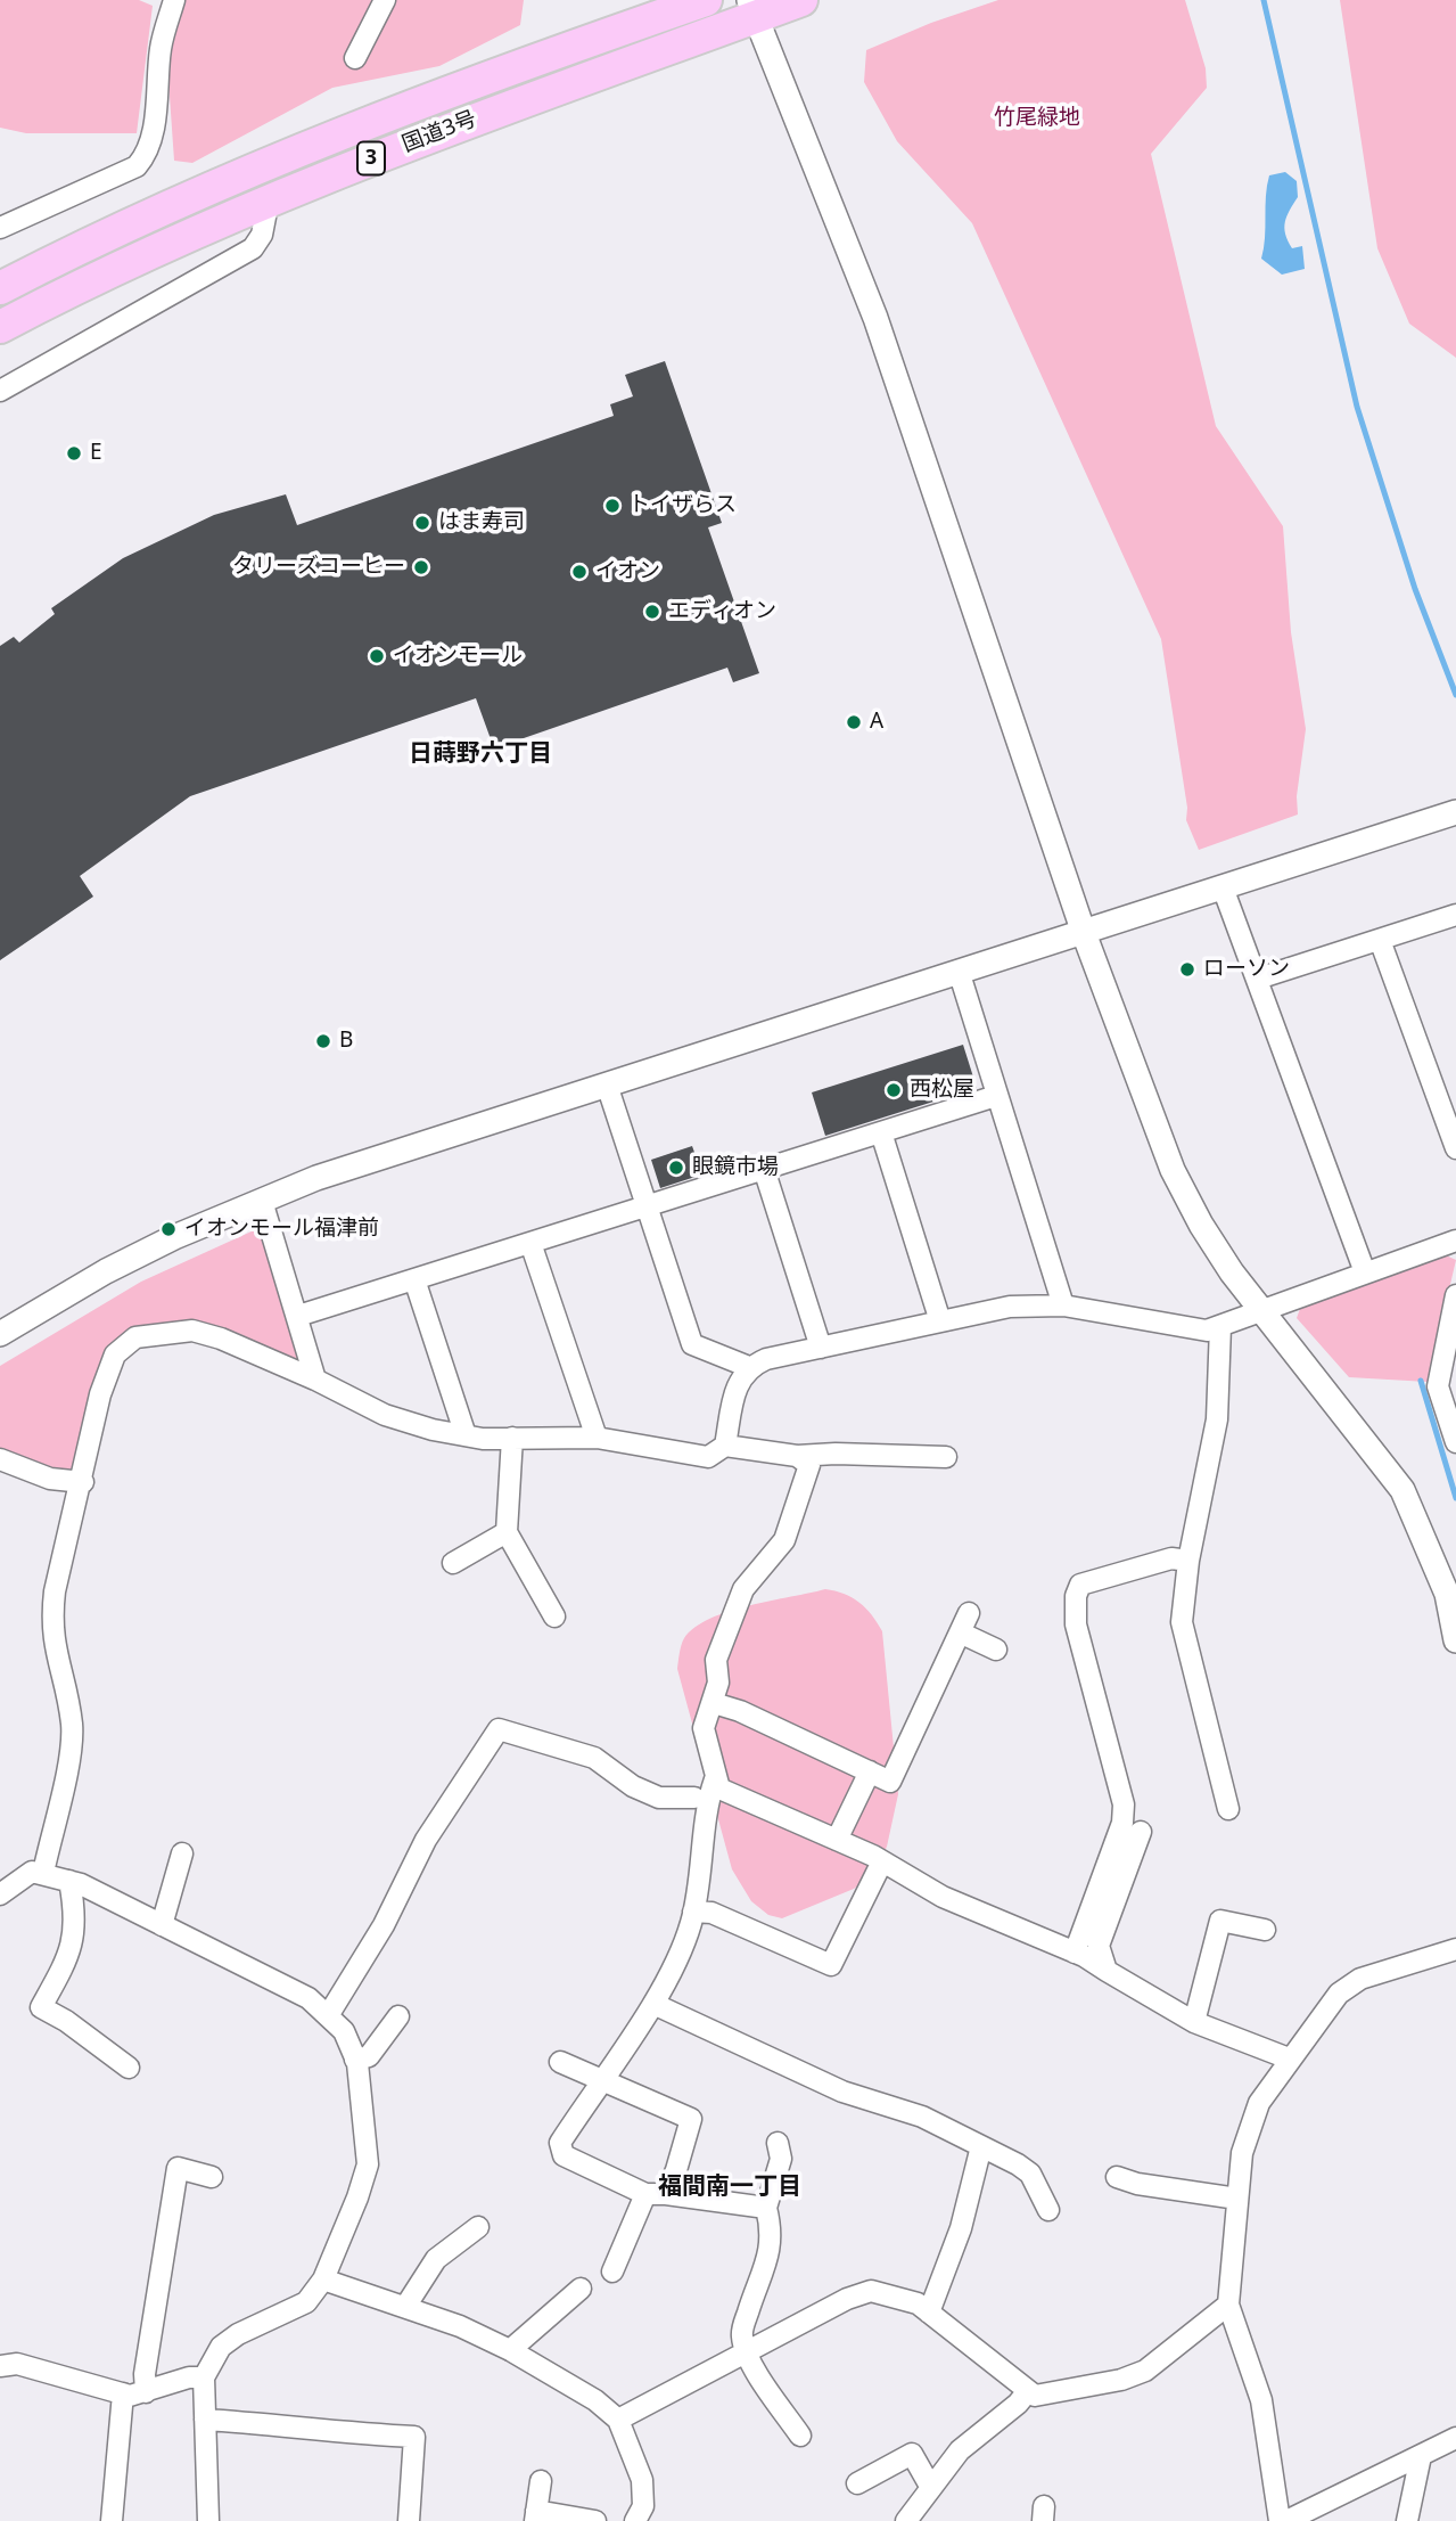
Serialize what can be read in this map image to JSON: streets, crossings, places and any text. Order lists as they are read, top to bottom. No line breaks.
{"streets":{"highway":["国道3号","3"]},"districts":["日蒔野六丁目","福間南一丁目"],"parks":["竹尾緑地"],"places":["E","トイザらス","はま寿司","タリーズコーヒー","イオン","エディオン","イオンモール","A","ローソン","B","西松屋","眼鏡市場","イオンモール福津前"]}
